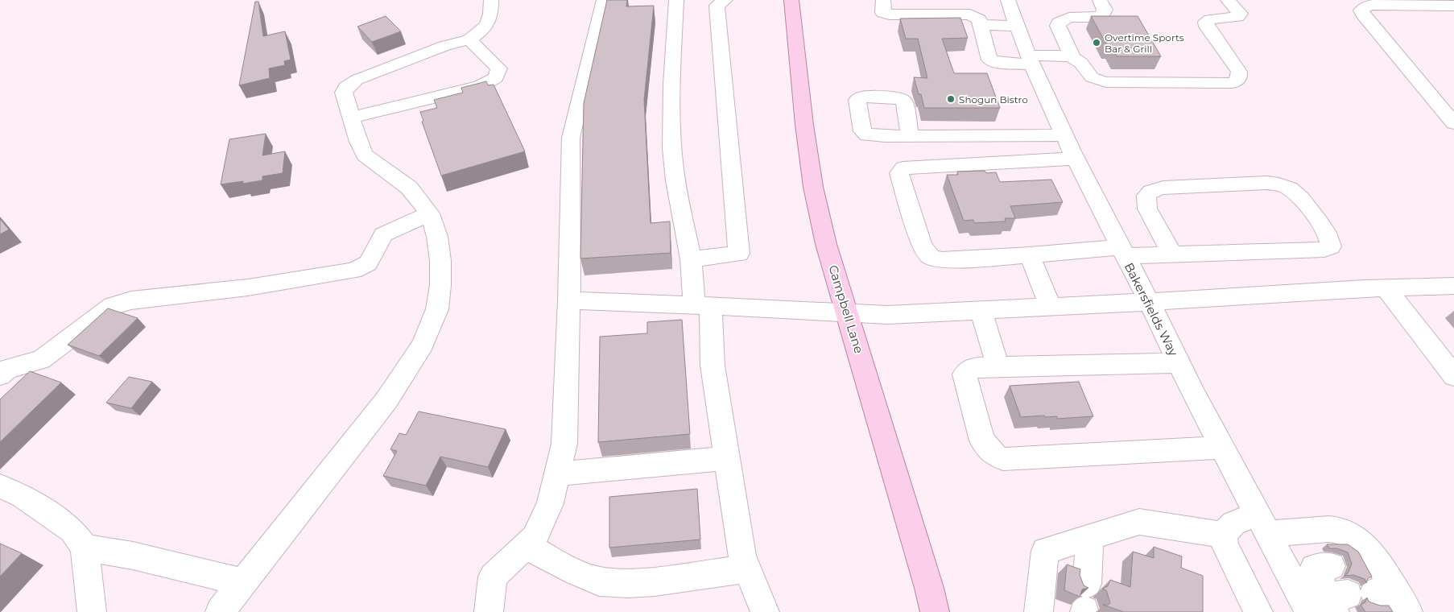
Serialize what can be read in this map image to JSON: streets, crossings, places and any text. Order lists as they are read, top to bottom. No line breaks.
{"streets":{"main road":["Campbell Lane"],"street":["Bakersfields Way"]},"places":["Overtime Sports Bar & Grill","Shogun Bistro"]}
